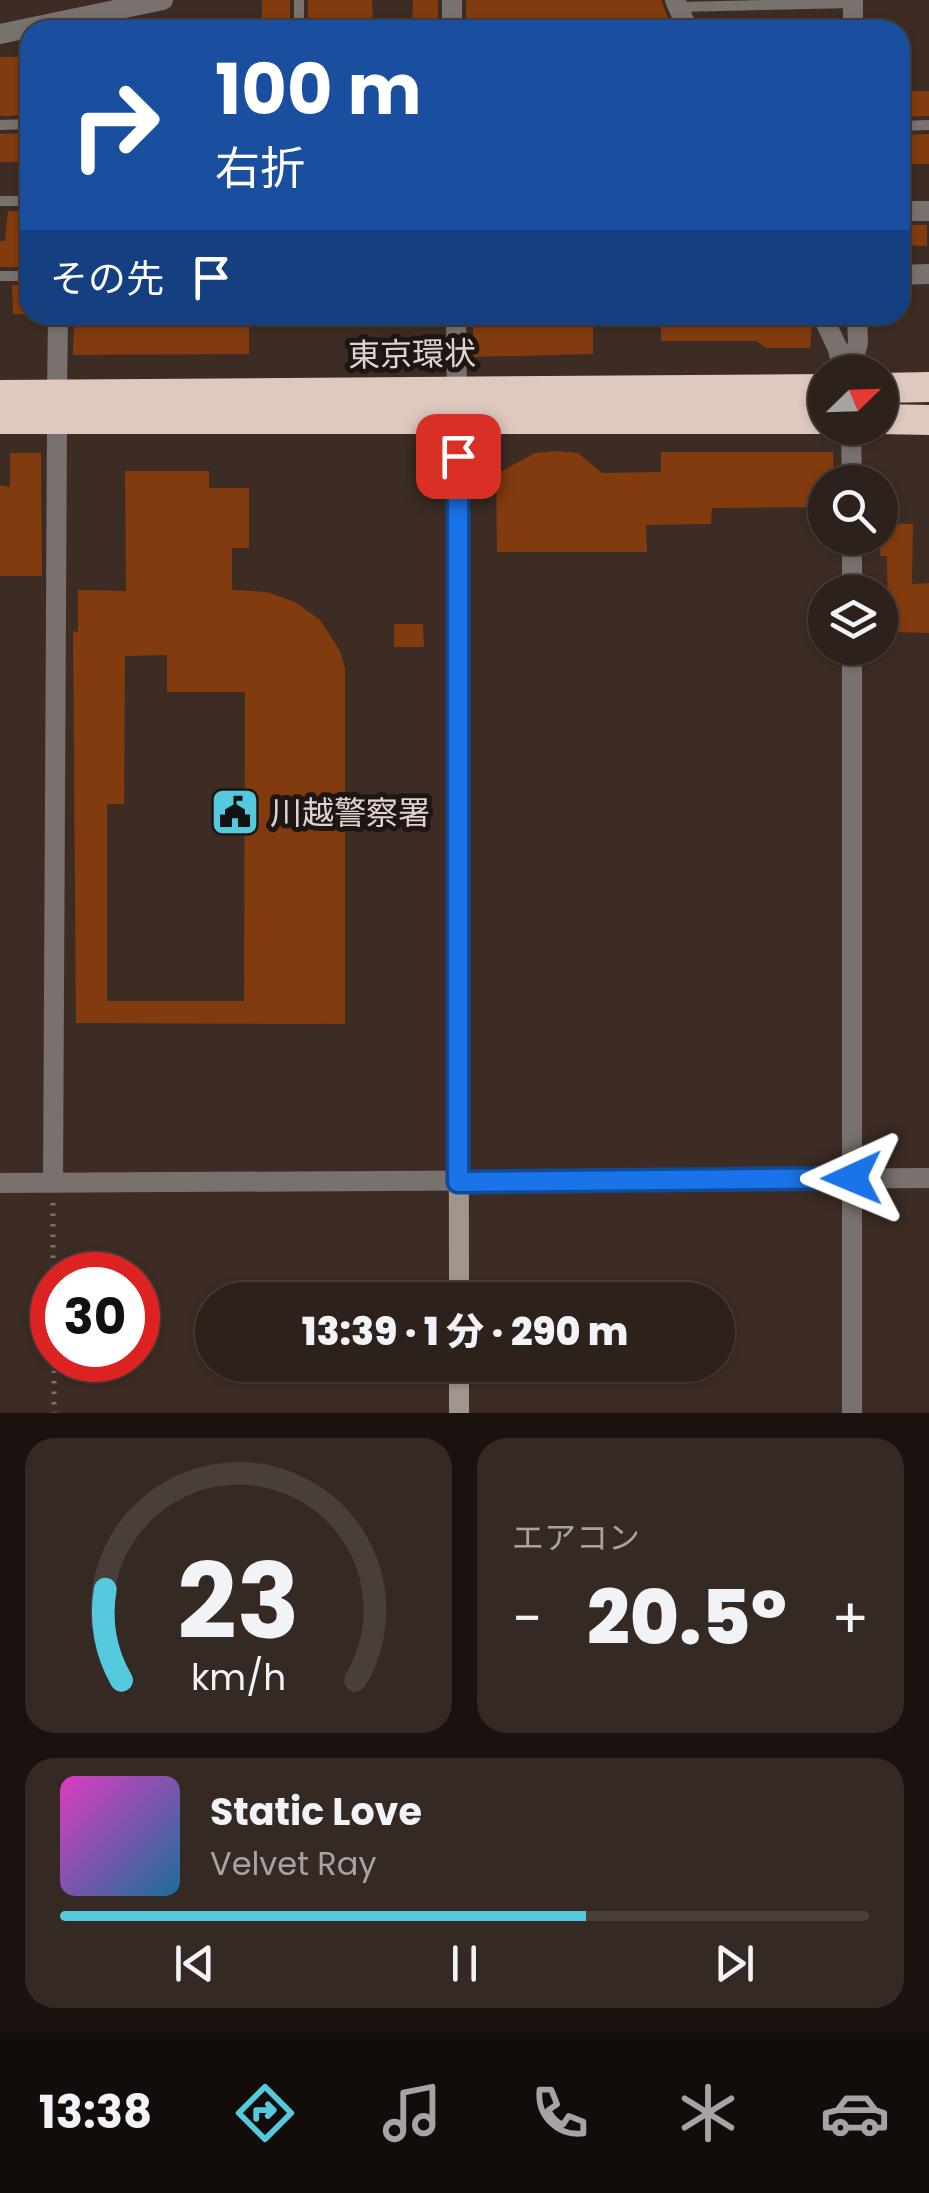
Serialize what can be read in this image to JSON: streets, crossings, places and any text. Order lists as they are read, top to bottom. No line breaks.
{"streets":{"highway":["東京環状"]},"places":{"public building":["川越警察署"]},"north":"top right","page":{"turn":["100 m","右折"],"then":"その先","limit":"30","trip":"13:39 · 1 分 · 290 m","tile":"エアコン","heat":["−","20.5°","+"],"song":["Static Love","Velvet Ray"],"tabs":"13:38","gauge":["23","km/h"]}}
